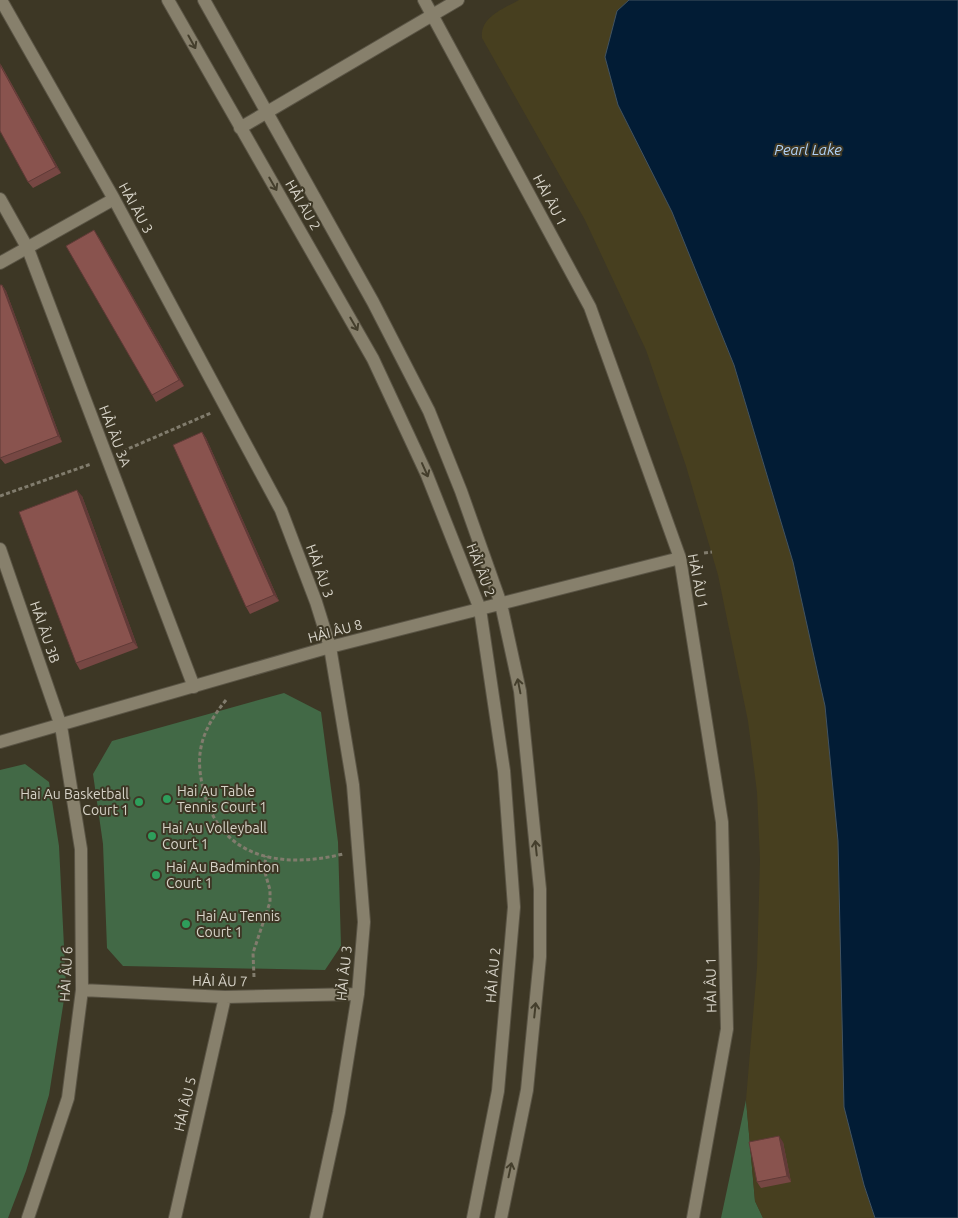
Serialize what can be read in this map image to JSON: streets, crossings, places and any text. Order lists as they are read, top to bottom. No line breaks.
{"streets":{"street":["HẢI ÂU 1","HẢI ÂU 2","HẢI ÂU 3","HẢI ÂU 3A","HẢI ÂU 8","HẢI ÂU 3B","HẢI ÂU 6","HẢI ÂU 7","HẢI ÂU 5"]},"crossings":[["HẢI ÂU 1","HẢI ÂU 8"],["HẢI ÂU 2","HẢI ÂU 8"],["HẢI ÂU 3","HẢI ÂU 8"],["HẢI ÂU 3","HẢI ÂU 7"],["HẢI ÂU 3A","HẢI ÂU 8"],["HẢI ÂU 8","HẢI ÂU 3B"],["HẢI ÂU 8","HẢI ÂU 6"],["HẢI ÂU 3B","HẢI ÂU 6"],["HẢI ÂU 6","HẢI ÂU 7"],["HẢI ÂU 7","HẢI ÂU 5"]],"water":["Pearl Lake"],"places":["Hai Au Table Tennis Court 1","Hai Au Basketball Court 1","Hai Au Volleyball Court 1","Hai Au Badminton Court 1","Hai Au Tennis Court 1"]}
